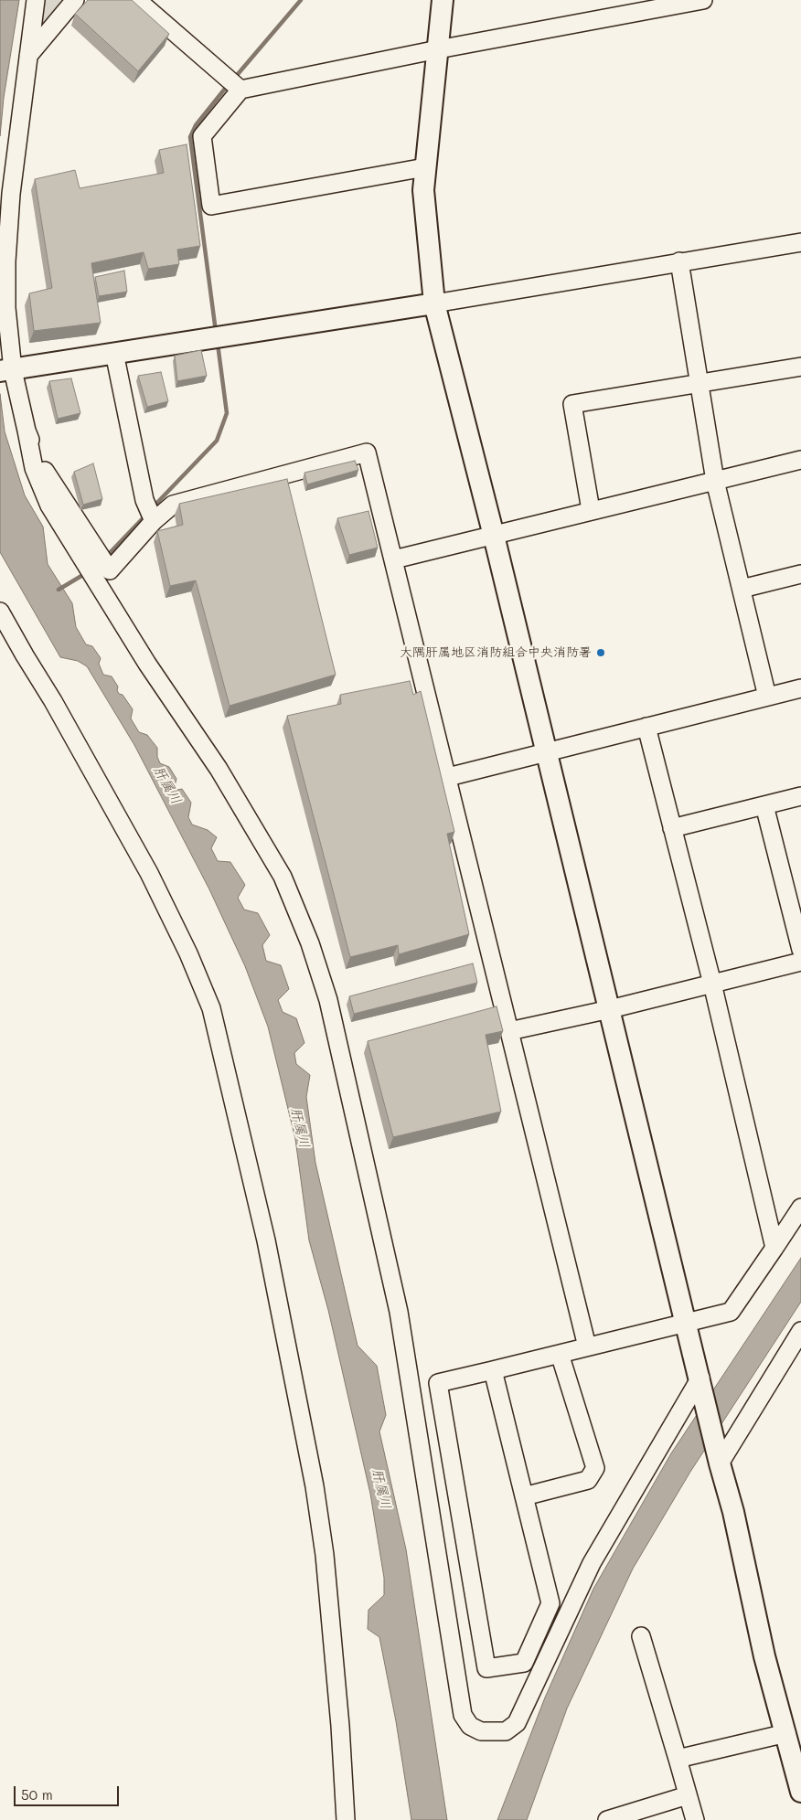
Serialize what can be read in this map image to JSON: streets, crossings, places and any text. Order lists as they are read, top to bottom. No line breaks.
{"water":["肝属川"],"places":["大隅肝属地区消防組合中央消防署"],"scale_bar":"50 m"}
